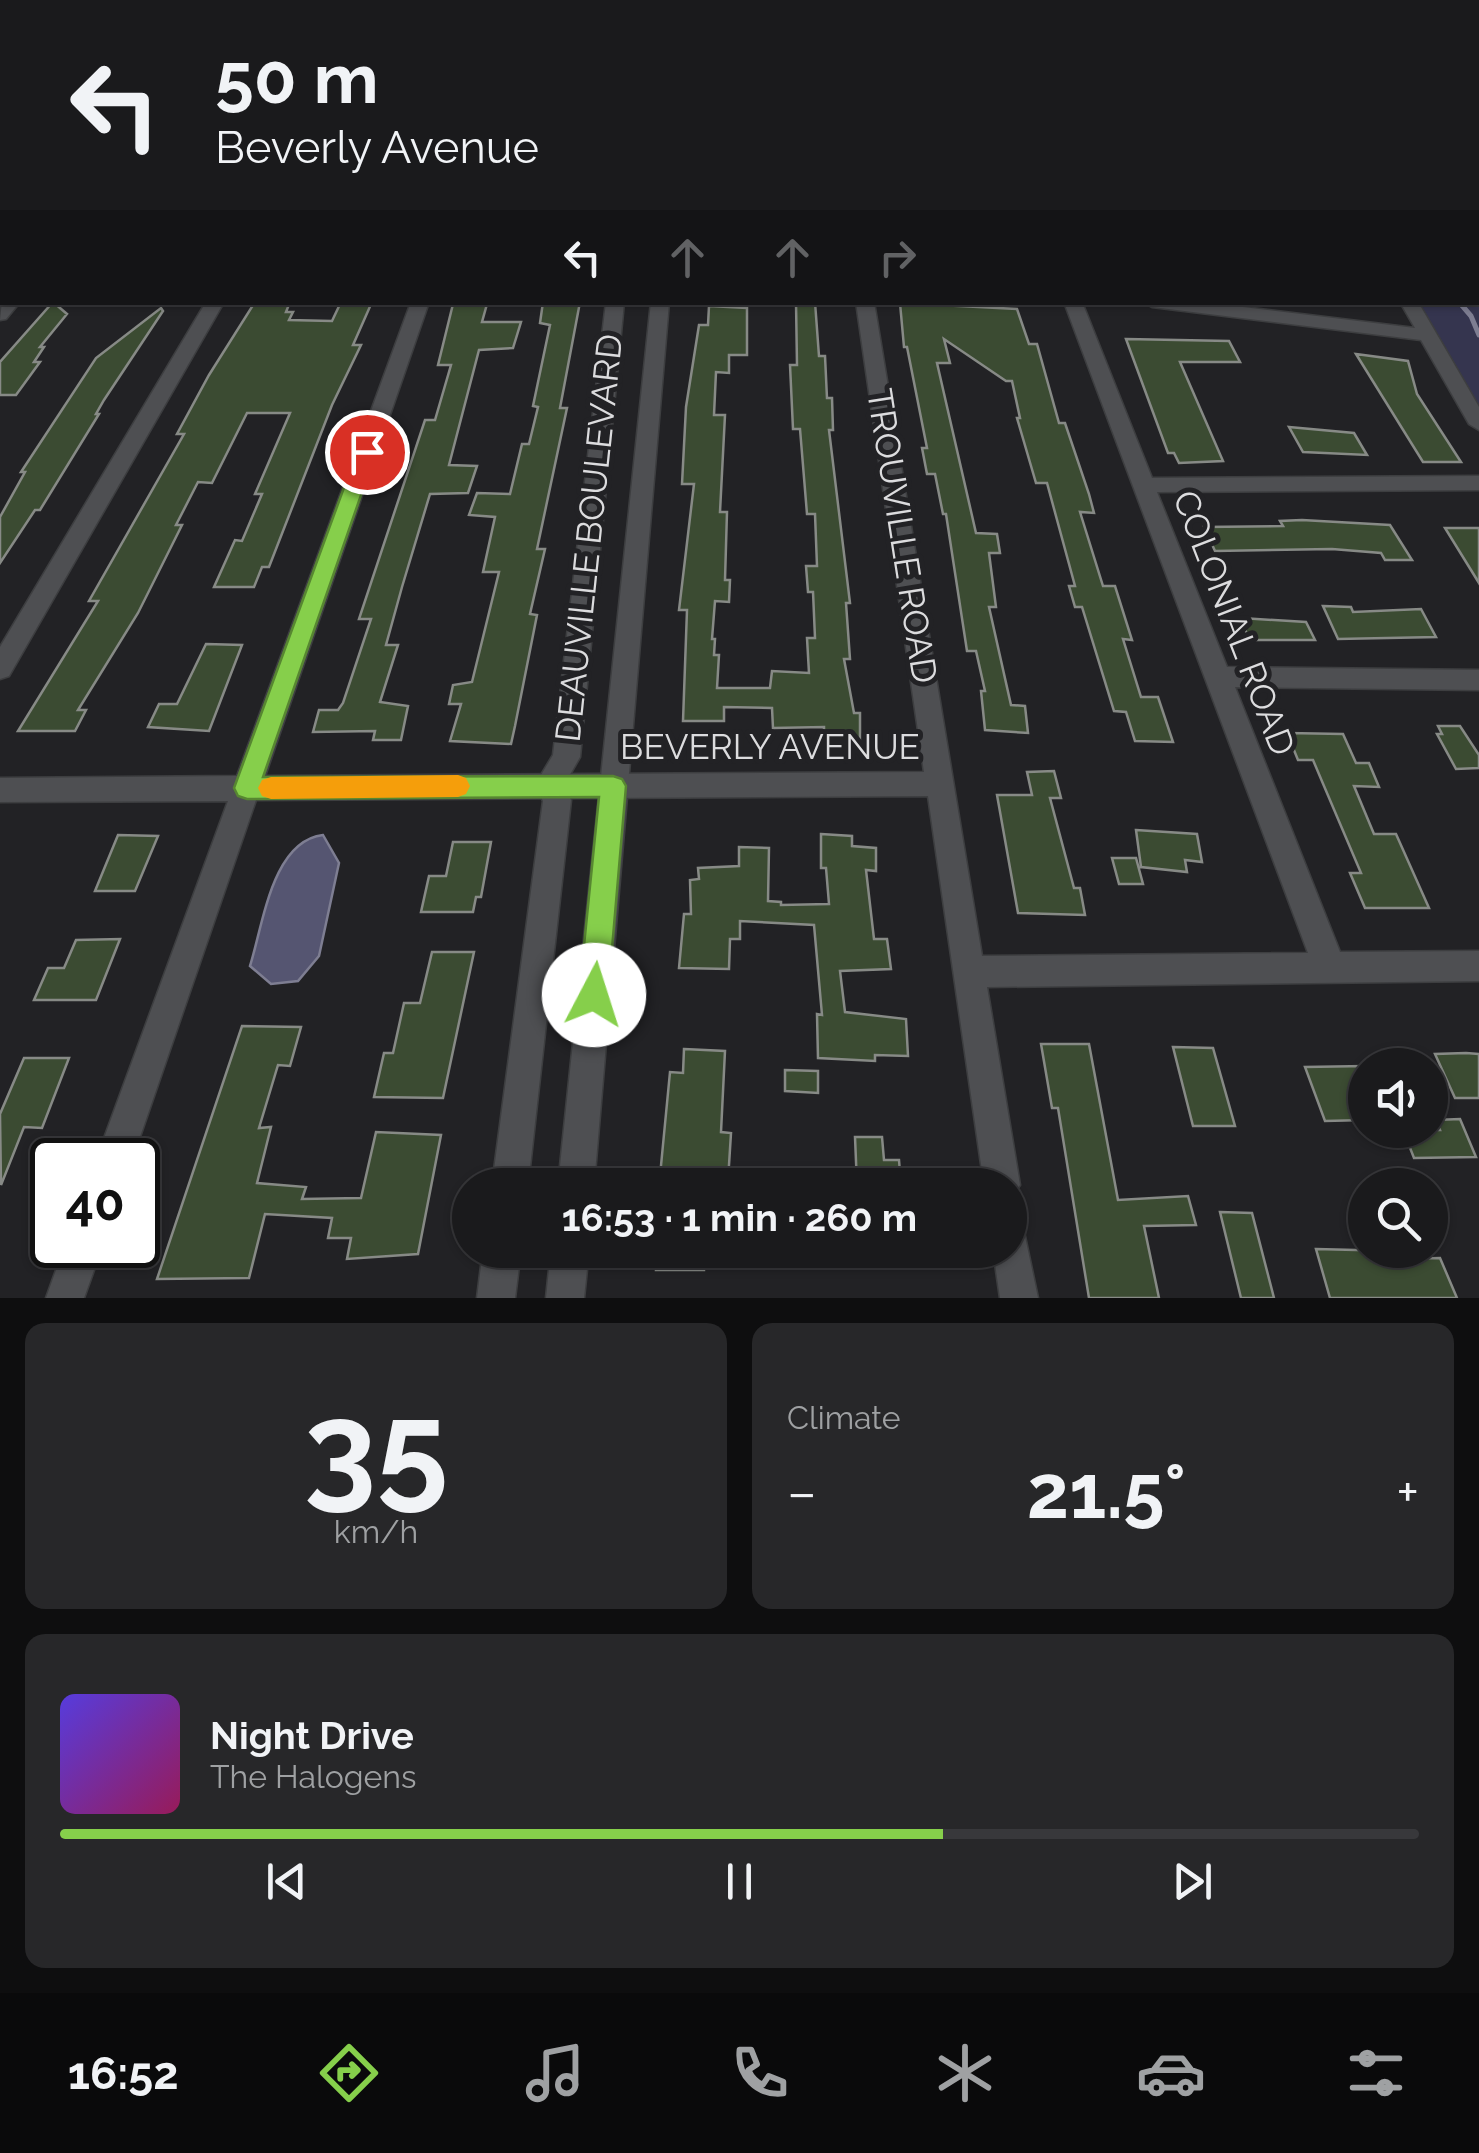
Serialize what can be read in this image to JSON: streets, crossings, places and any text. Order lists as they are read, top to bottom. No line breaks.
{"streets":{"street":["TROUVILLE ROAD","DEAUVILLE BOULEVARD","COLONIAL ROAD","BEVERLY AVENUE"]},"crossings":[["TROUVILLE ROAD","BEVERLY AVENUE"],["DEAUVILLE BOULEVARD","BEVERLY AVENUE"]],"page":{"turn":["50 m","Beverly Avenue"],"limit":"40","trip":"16:53 · 1 min · 260 m","tile":[["35","km/h"],"Climate"],"heat":["−","21.5°","+"],"song":["Night Drive","The Halogens"],"tabs":"16:52"}}
